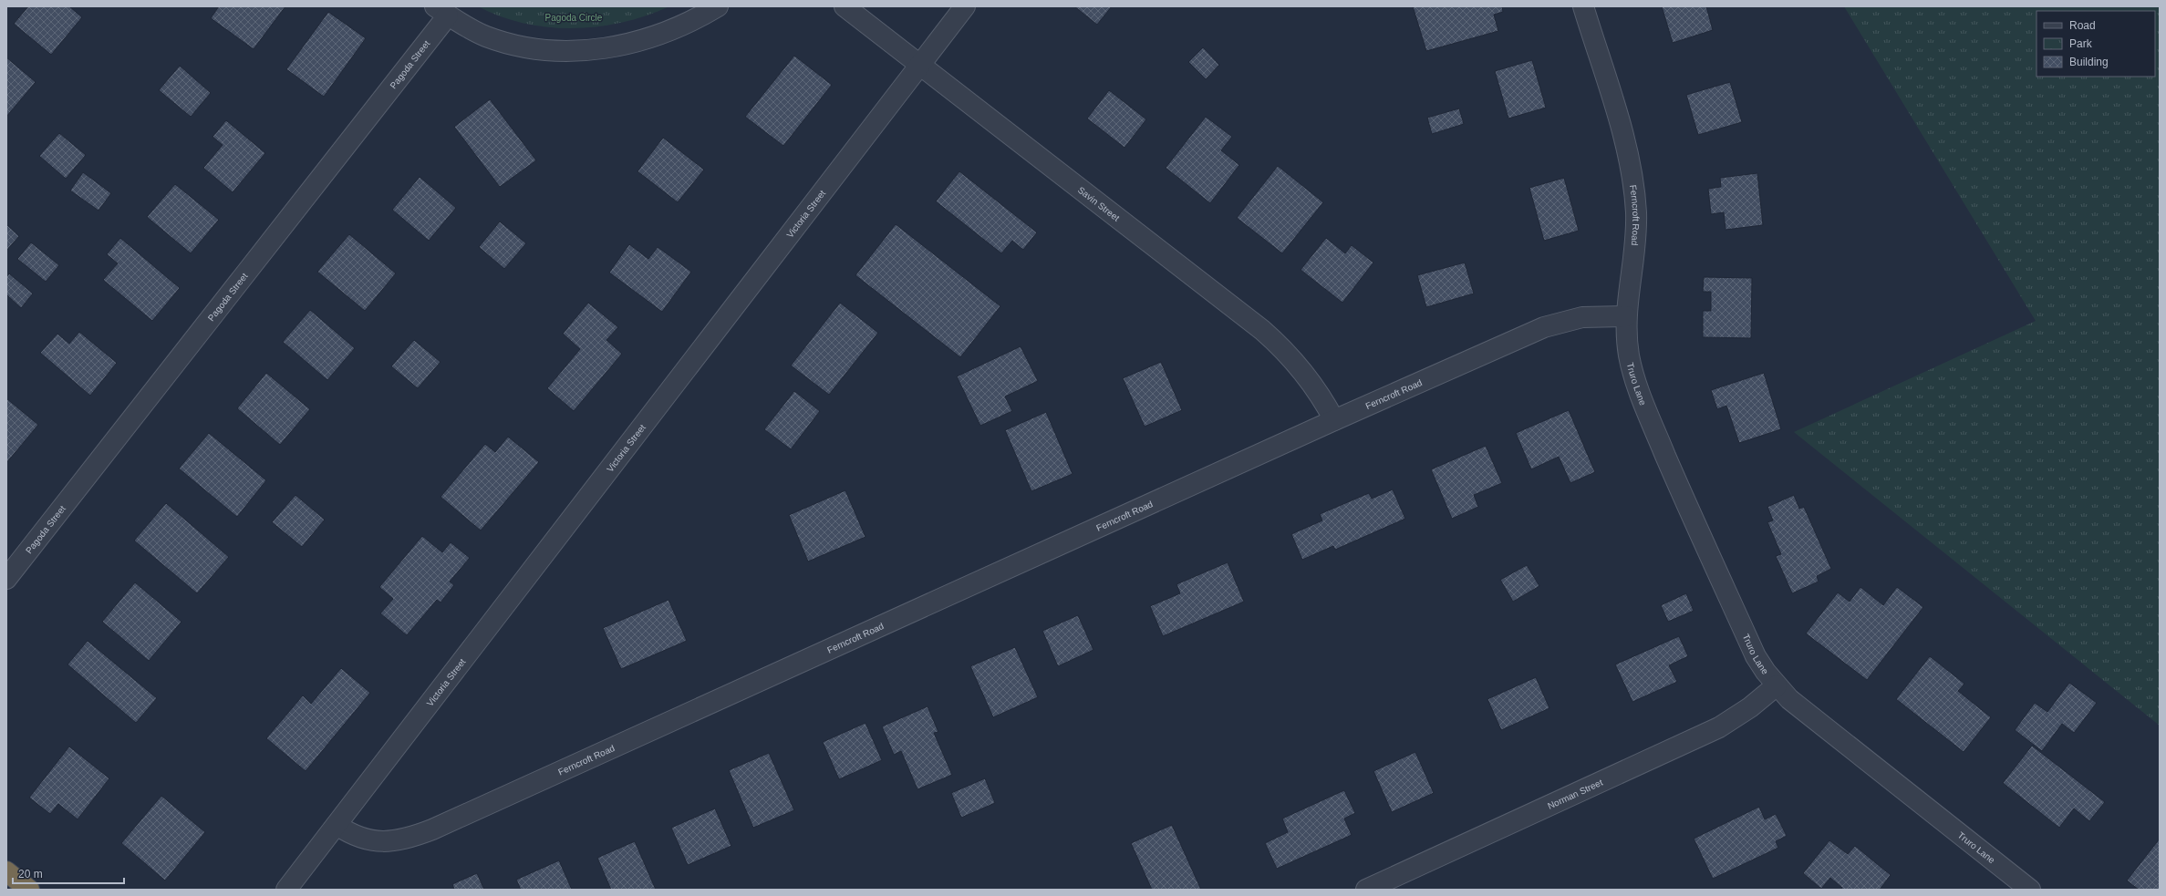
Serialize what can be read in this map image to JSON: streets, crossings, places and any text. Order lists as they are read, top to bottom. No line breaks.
{"streets":{"street":["Pagoda Street","Savin Street","Victoria Street","Ferncroft Road","Truro Lane","Norman Street"]},"crossings":[["Savin Street","Victoria Street"],["Savin Street","Ferncroft Road"],["Victoria Street","Ferncroft Road"],["Ferncroft Road","Truro Lane"],["Truro Lane","Norman Street"]],"parks":["Pagoda Circle"],"legend":["Road","Park","Building"],"scale_bar":"20 m"}
